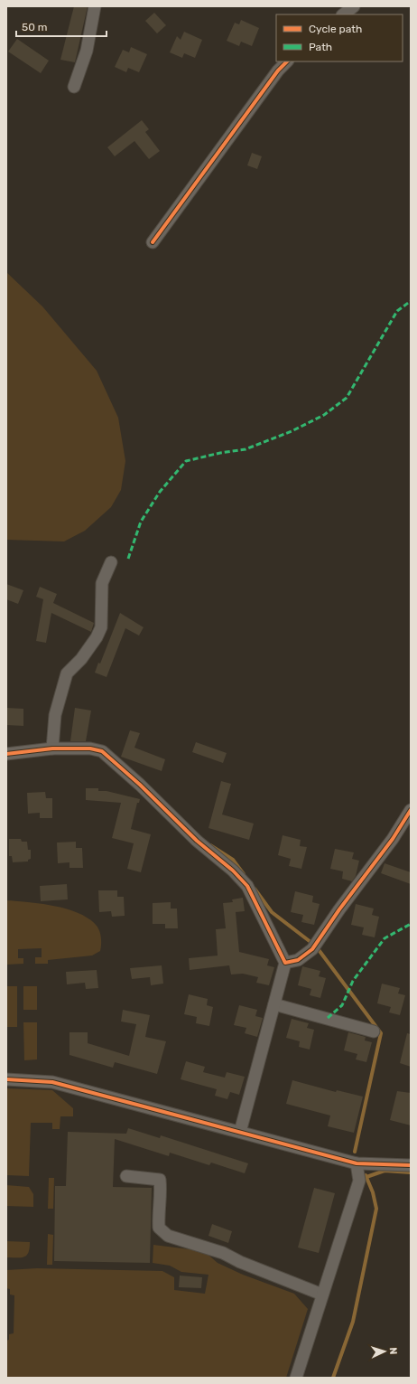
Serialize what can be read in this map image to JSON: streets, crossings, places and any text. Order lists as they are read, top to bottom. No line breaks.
{"legend":["Cycle path","Path"],"scale_bar":"50 m","north":"right"}
